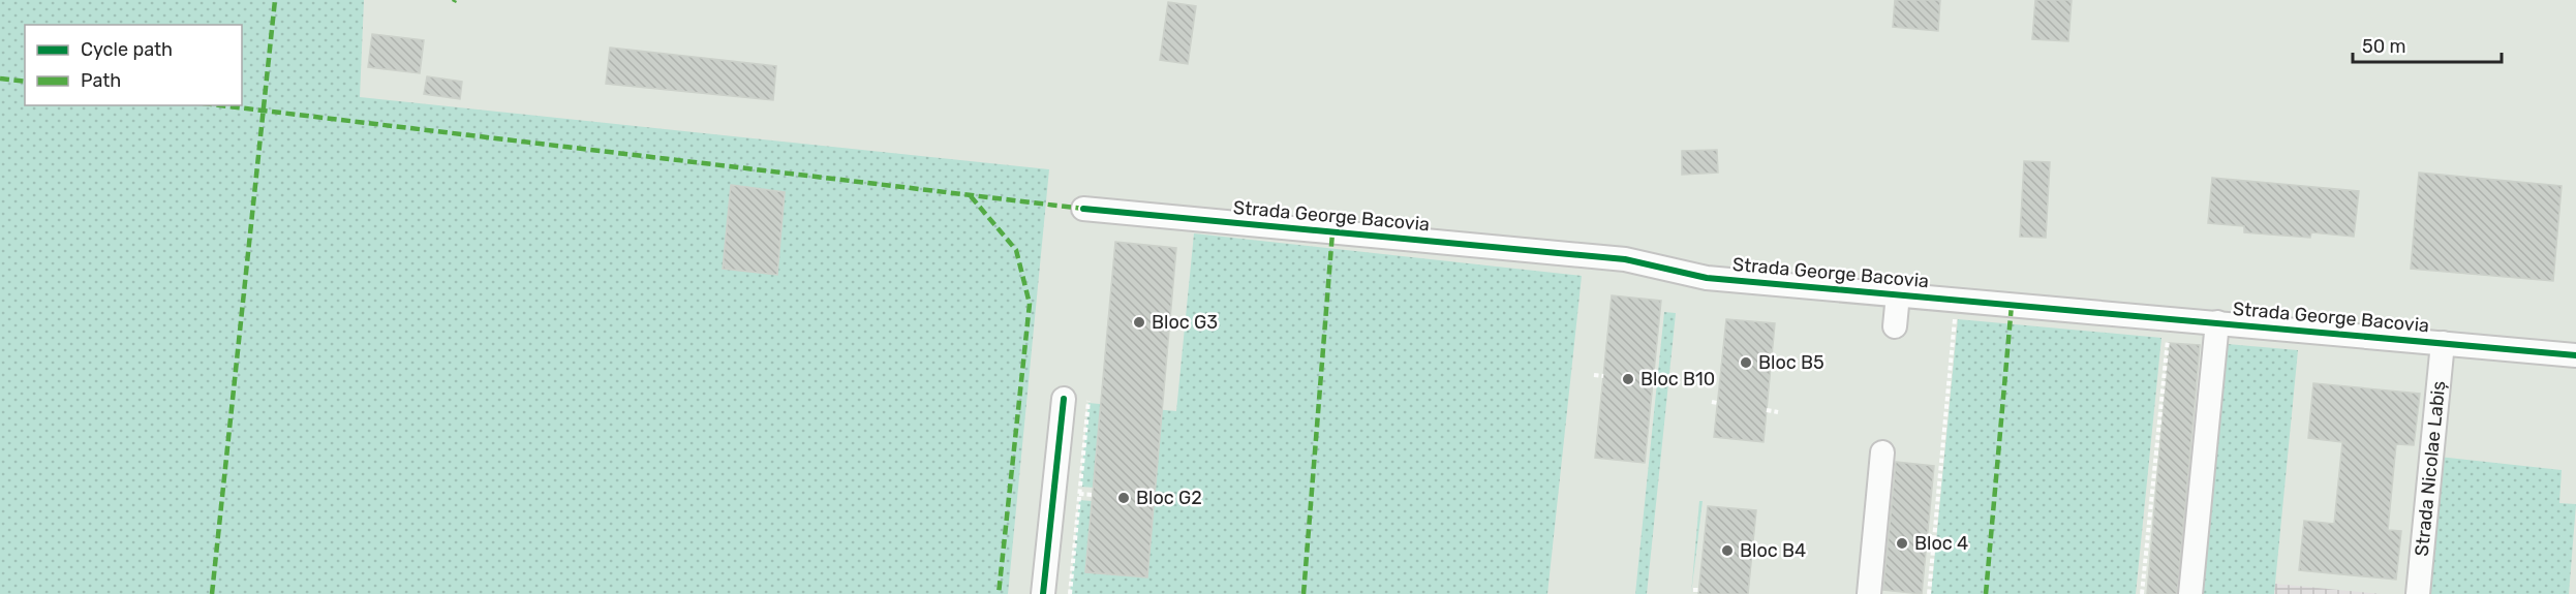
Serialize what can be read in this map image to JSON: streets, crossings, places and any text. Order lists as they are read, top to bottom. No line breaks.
{"streets":{"street":["Strada George Bacovia","Strada Nicolae Labiș"]},"crossings":[["Strada George Bacovia","Strada Nicolae Labiș"]],"places":["Bloc G3","Bloc B5","Bloc B10","Bloc G2","Bloc 4","Bloc B4"],"legend":["Cycle path","Path"],"scale_bar":"50 m"}
